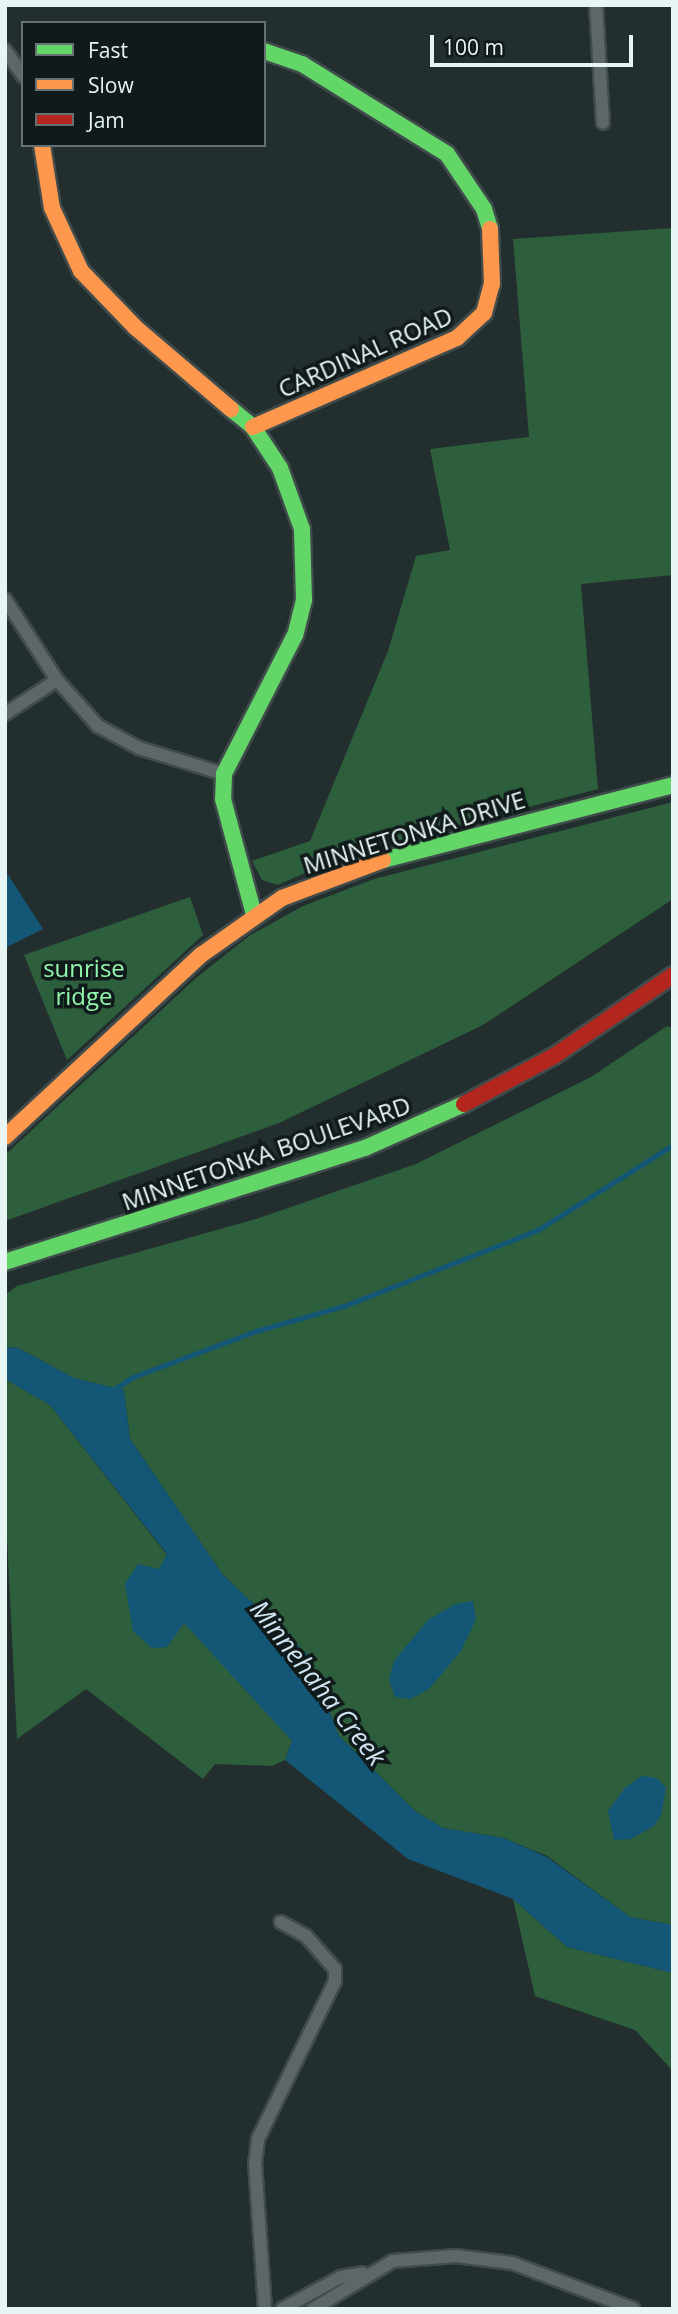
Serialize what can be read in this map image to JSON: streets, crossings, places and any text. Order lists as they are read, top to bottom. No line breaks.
{"streets":{"street":["CARDINAL ROAD","MINNETONKA DRIVE","MINNETONKA BOULEVARD"]},"water":["Minnehaha Creek"],"parks":["sunrise ridge"],"legend":["Fast","Slow","Jam"],"scale_bar":"100 m"}
